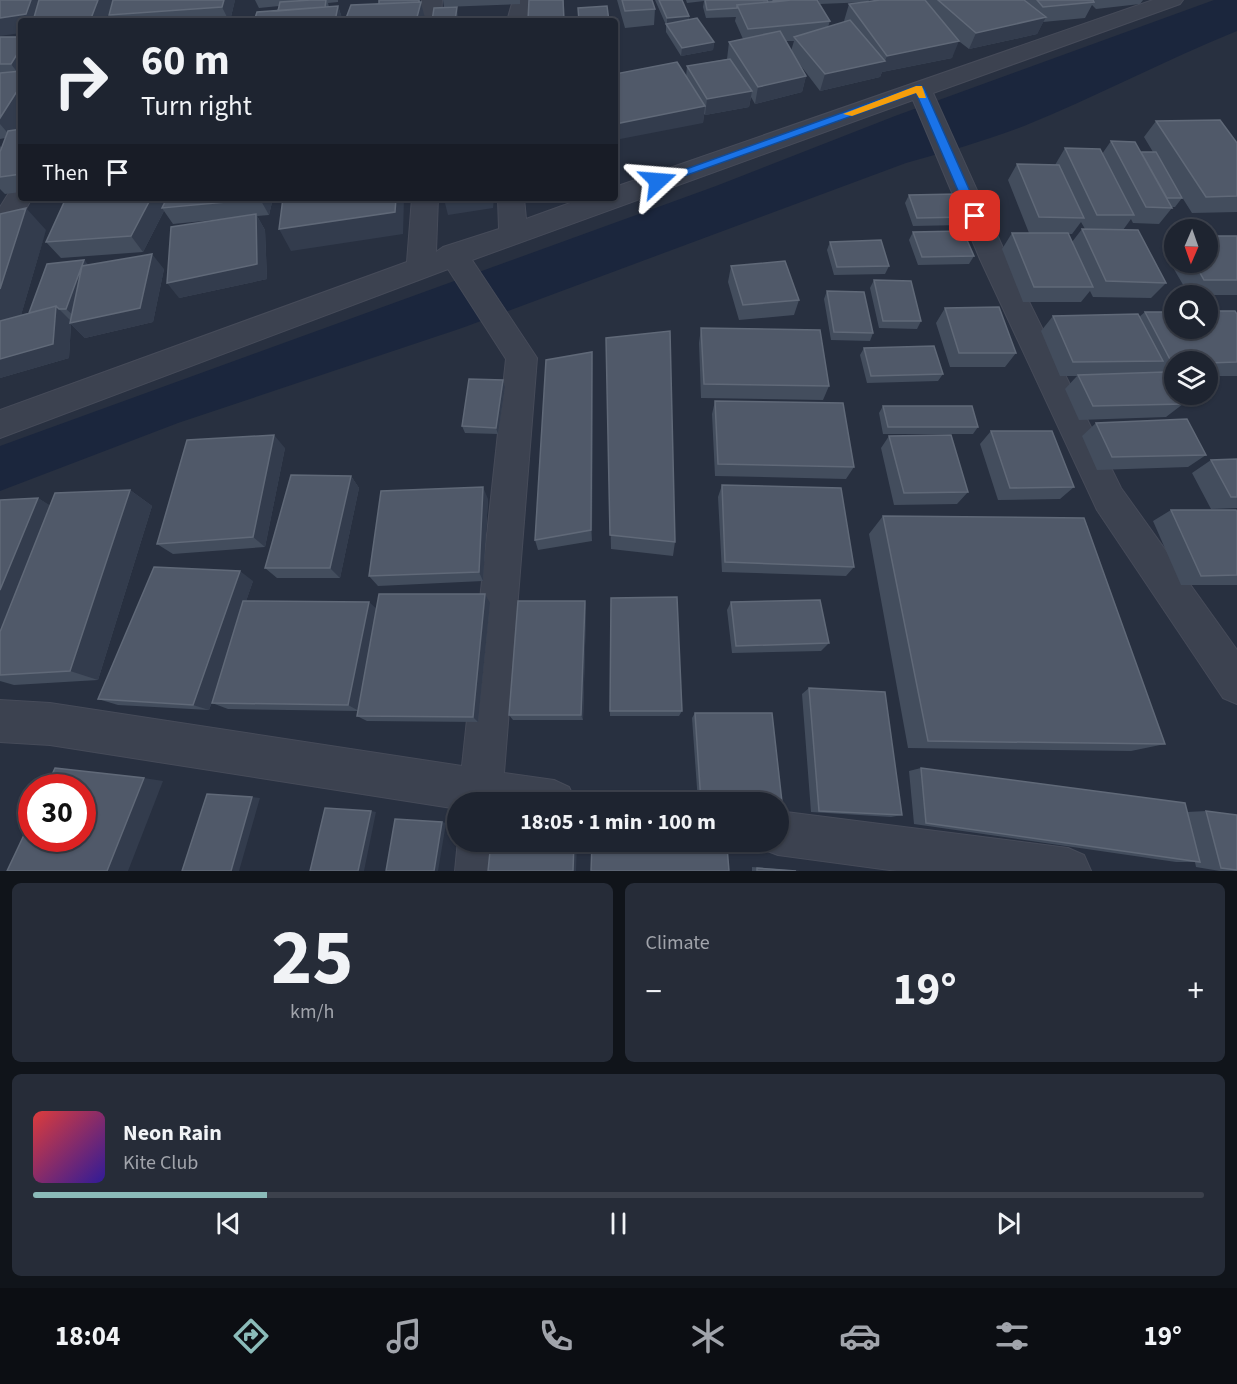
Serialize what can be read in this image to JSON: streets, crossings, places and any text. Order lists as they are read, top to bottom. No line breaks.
{"north":"bottom","page":{"turn":["60 m","Turn right"],"then":"Then","limit":"30","trip":"18:05 · 1 min · 100 m","tile":[["25","km/h"],"Climate"],"heat":["−","19°","+"],"song":["Neon Rain","Kite Club"],"tabs":["18:04","19°"]}}
